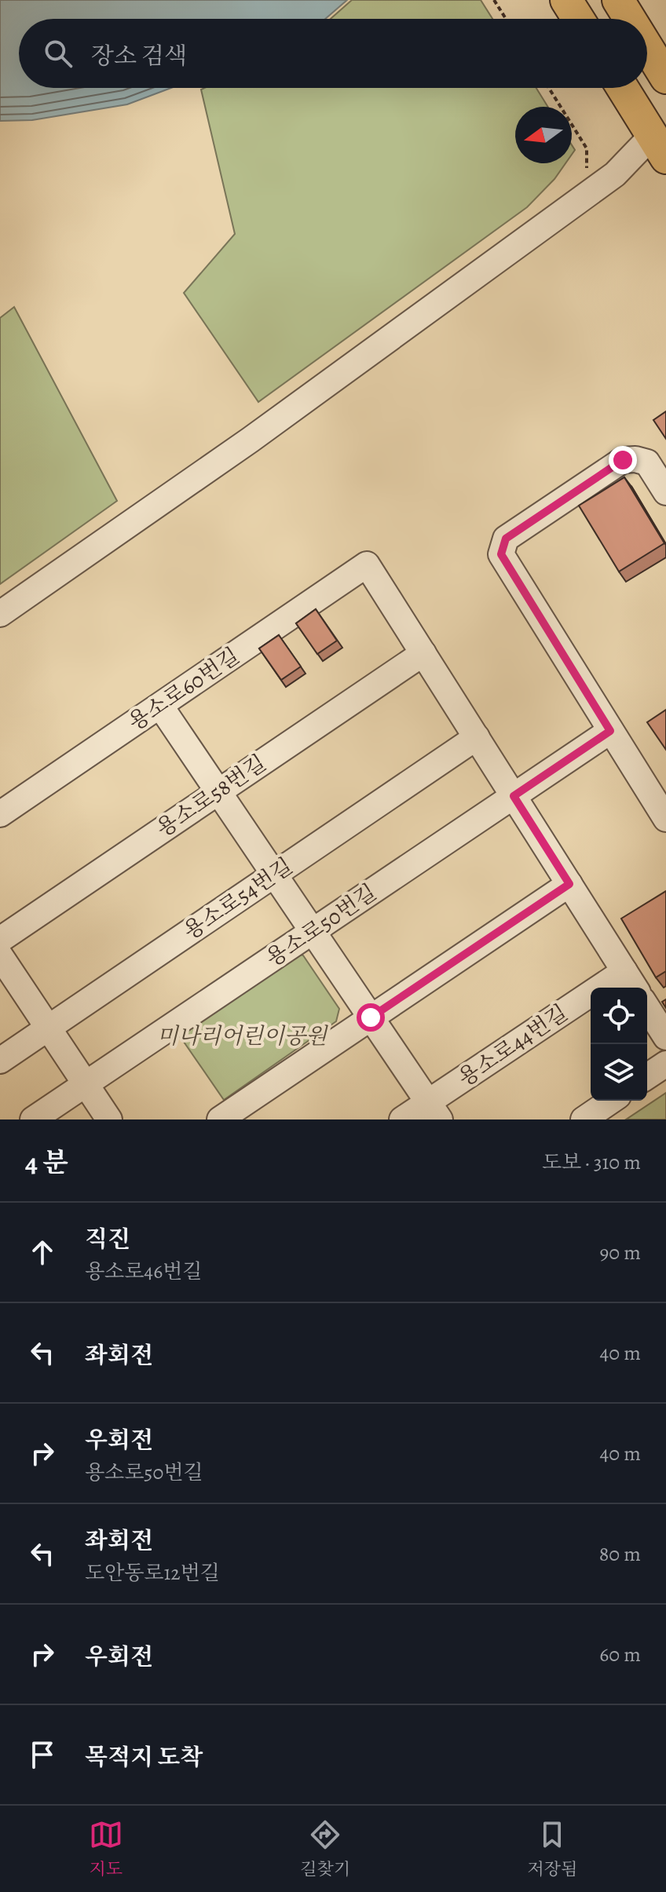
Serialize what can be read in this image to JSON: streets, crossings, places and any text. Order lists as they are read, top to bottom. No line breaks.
{"streets":{"street":["용소로60번길","용소로58번길","용소로54번길","용소로50번길","용소로44번길"]},"crossings":[["용소로60번길","용소로58번길"]],"parks":["미나리어린이공원"],"north":"left","page":{"search":"장소 검색","heading":["4 분","도보 · 310 m"],"list":[["직진","용소로46번길","90 m"],["좌회전","40 m"],["우회전","용소로50번길","40 m"],["좌회전","도안동로12번길","80 m"],["우회전","60 m"],"목적지 도착"],"nav":["지도","길찾기","저장됨"]}}
